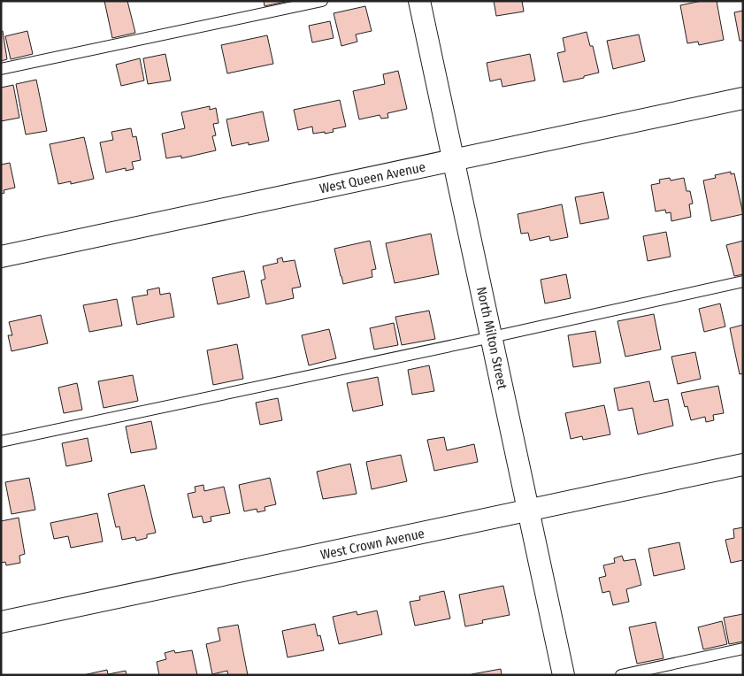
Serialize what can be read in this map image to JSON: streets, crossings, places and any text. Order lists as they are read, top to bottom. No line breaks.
{"streets":{"street":["West Queen Avenue","North Milton Street","West Crown Avenue"]},"crossings":[["West Queen Avenue","North Milton Street"],["North Milton Street","West Crown Avenue"]]}
